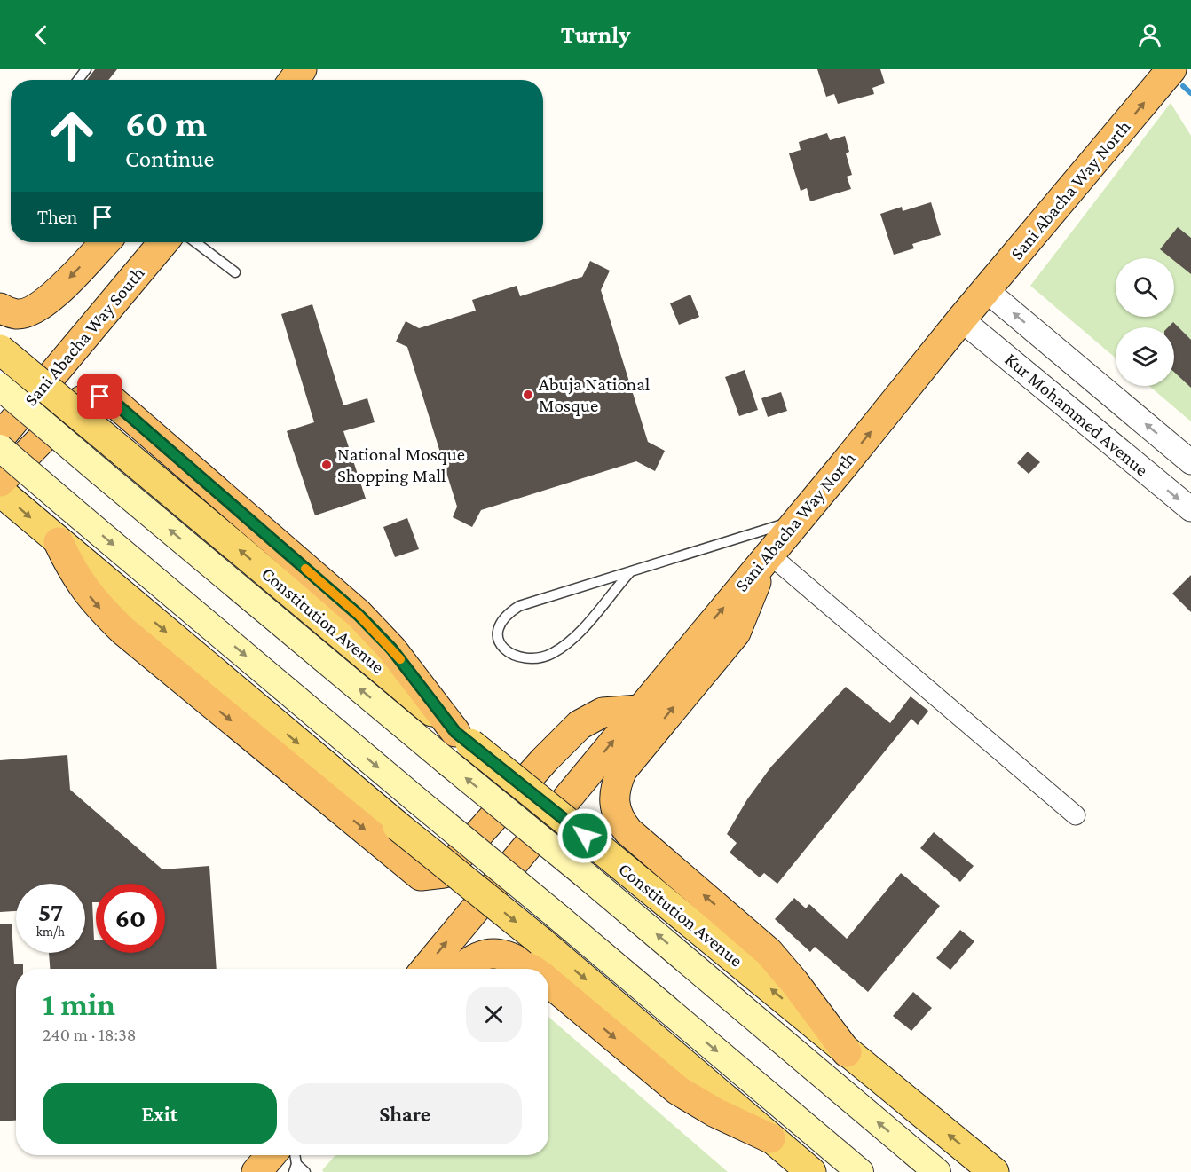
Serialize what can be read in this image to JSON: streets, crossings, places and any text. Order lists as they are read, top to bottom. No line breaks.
{"streets":{"highway":["Sani Abacha Way North","Sani Abacha Way South"],"main road":["Constitution Avenue"],"street":["Kur Mohammed Avenue"]},"crossings":[["Sani Abacha Way North","Kur Mohammed Avenue"]],"one_way":["Sani Abacha Way North"],"places":["Abuja National Mosque","National Mosque Shopping Mall"],"page":{"header":"Turnly","turn":["60 m","Continue"],"then":"Then","speed":"57 km/h","limit":"60","heading":["1 min","240 m · 18:38"],"buttons":["Exit","Share"]}}
